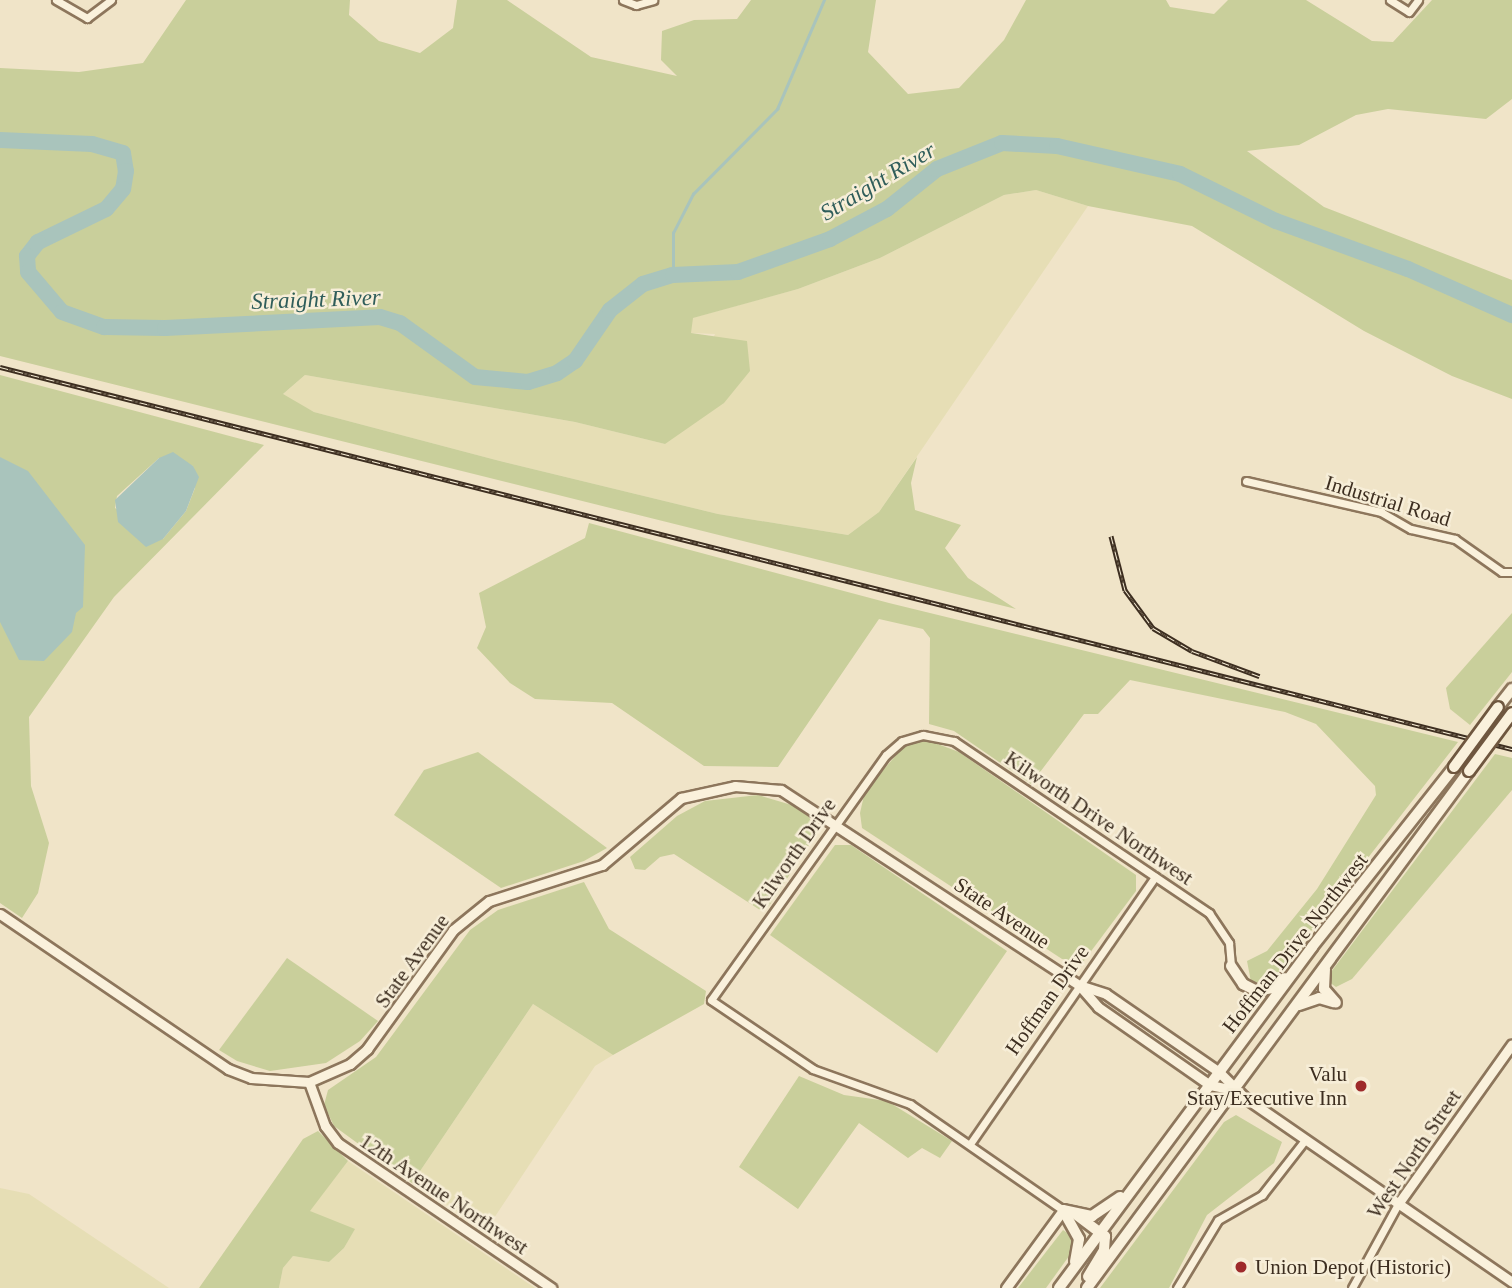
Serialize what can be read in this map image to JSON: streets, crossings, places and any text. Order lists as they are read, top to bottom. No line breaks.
{"streets":{"main road":["Hoffman Drive Northwest"],"street":["Industrial Road","Kilworth Drive Northwest","Kilworth Drive","State Avenue","Hoffman Drive","West North Street","12th Avenue Northwest"]},"crossings":[["Kilworth Drive Northwest","Kilworth Drive"],["Kilworth Drive Northwest","Hoffman Drive"],["Kilworth Drive","State Avenue"],["Kilworth Drive","Hoffman Drive"],["State Avenue","Hoffman Drive"],["State Avenue","12th Avenue Northwest"]],"water":["Straight River"],"places":["Valu Stay/Executive Inn","Union Depot (Historic)"]}
